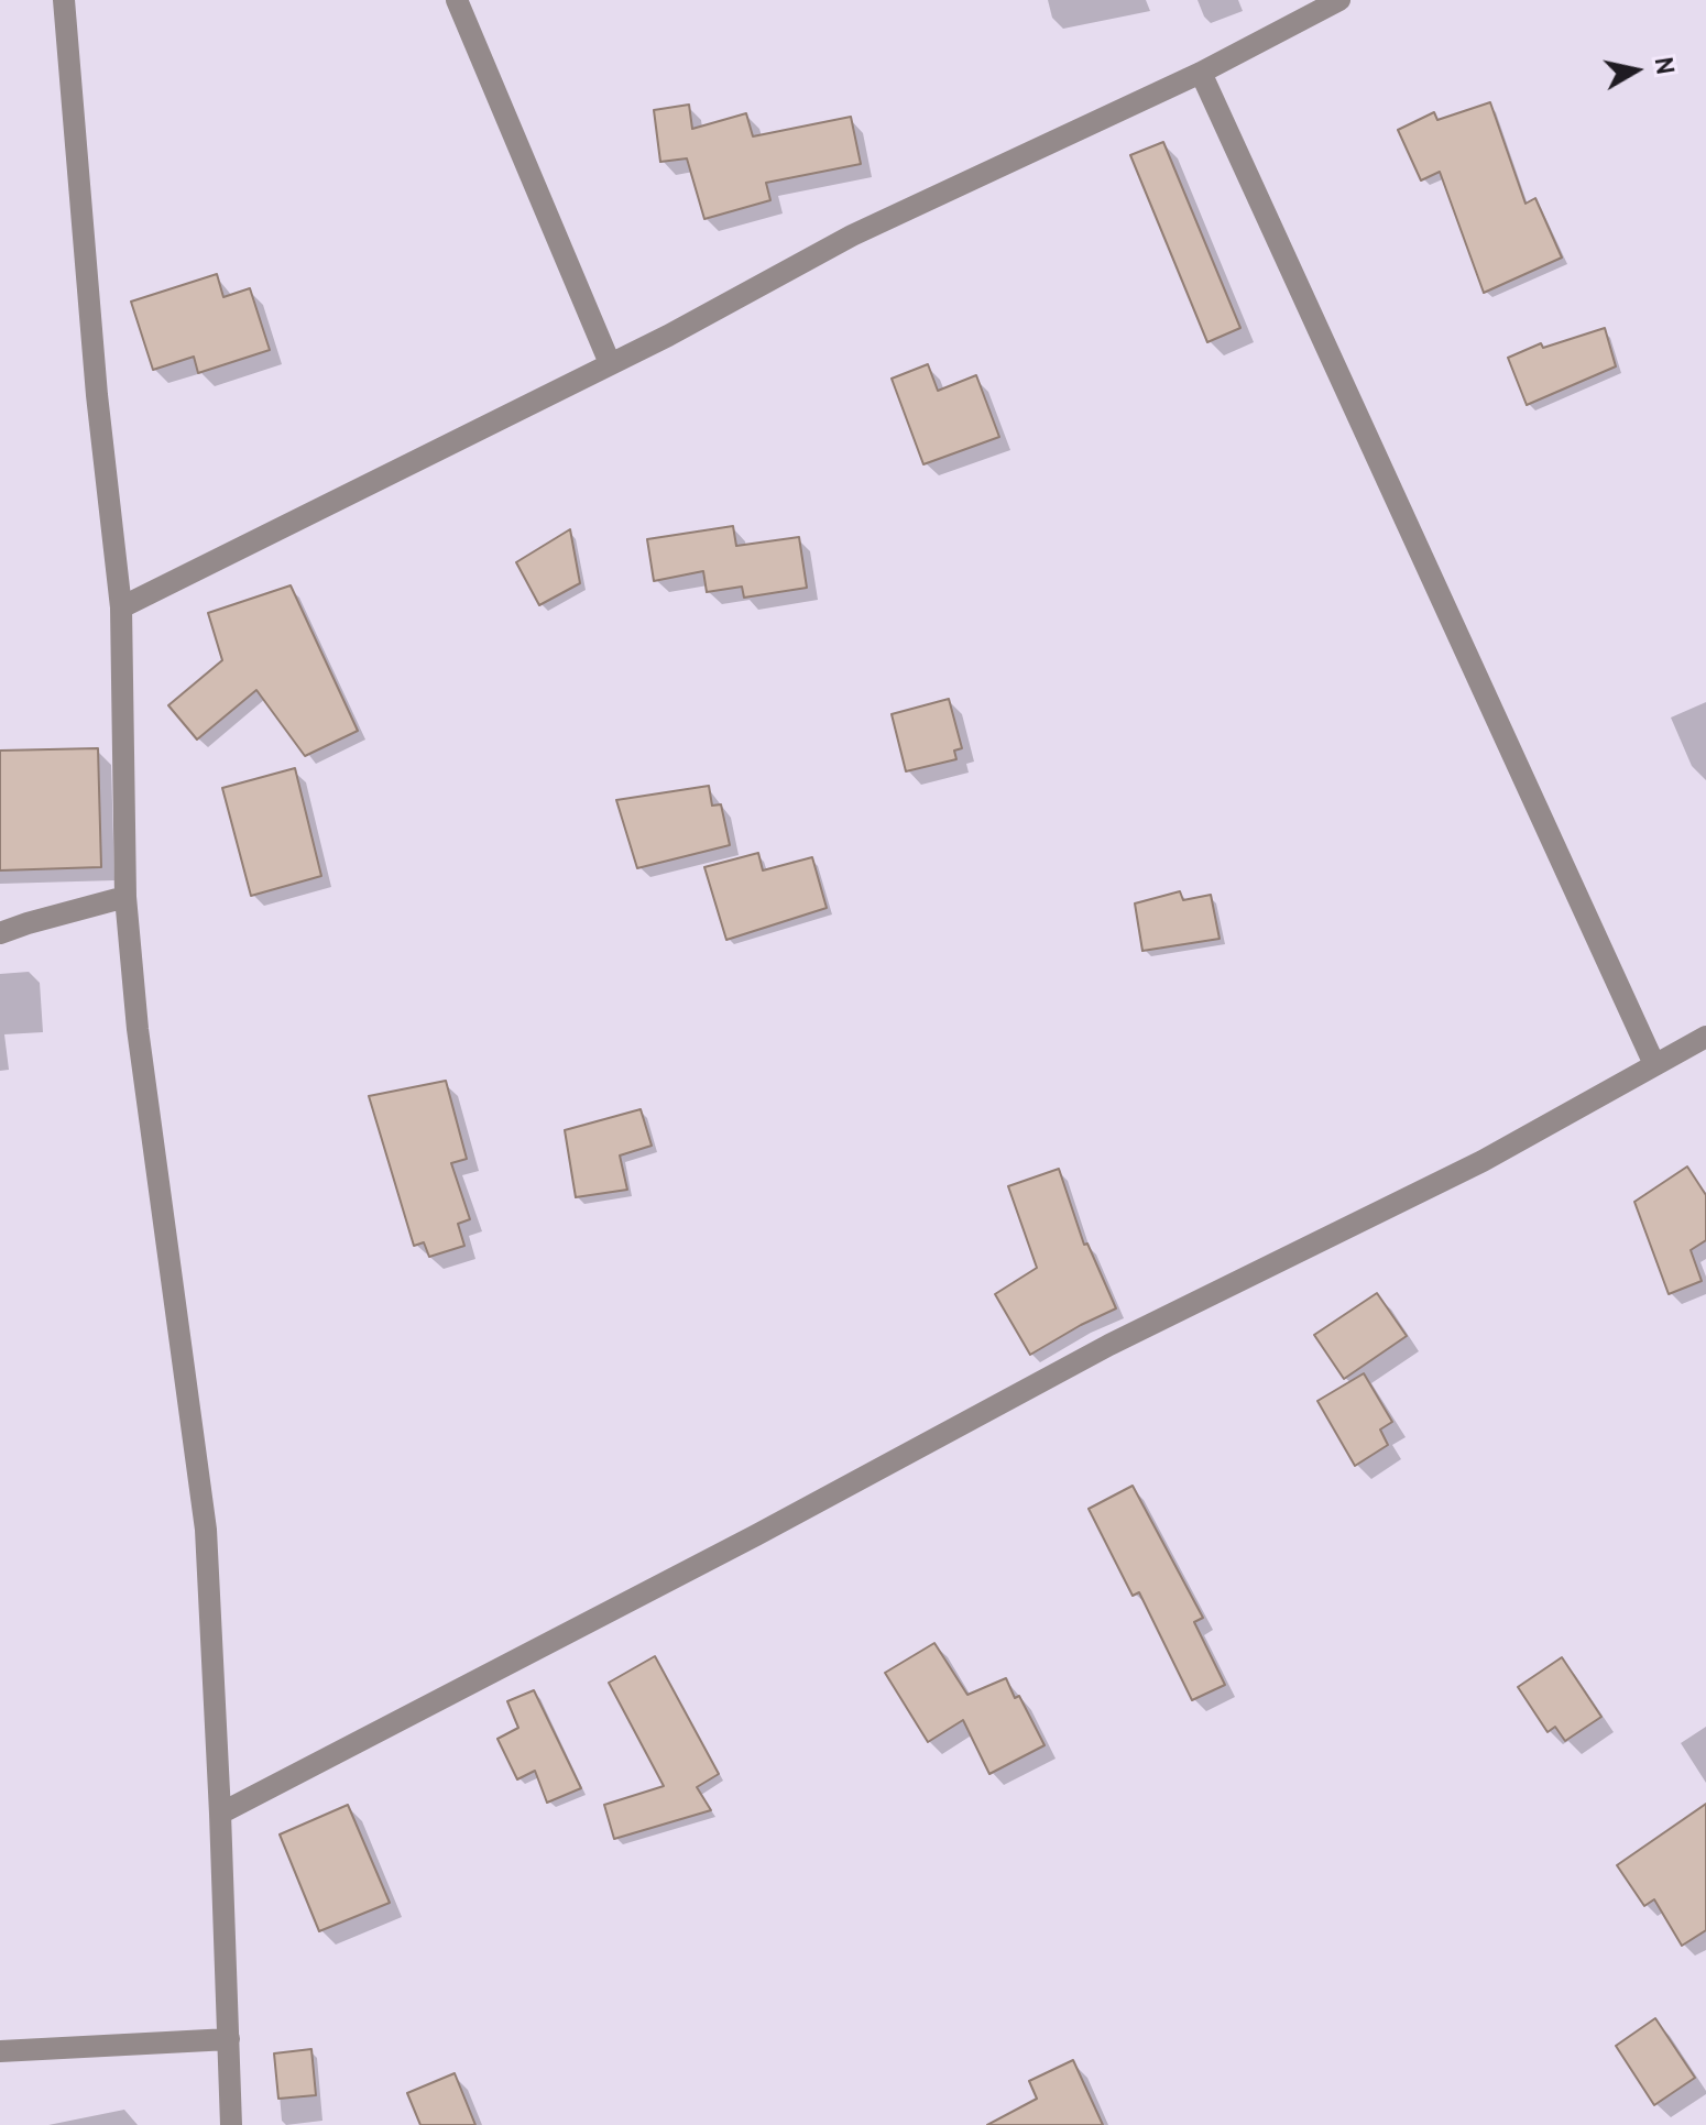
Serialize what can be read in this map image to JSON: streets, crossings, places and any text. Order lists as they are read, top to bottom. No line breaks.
{"north":"right"}
